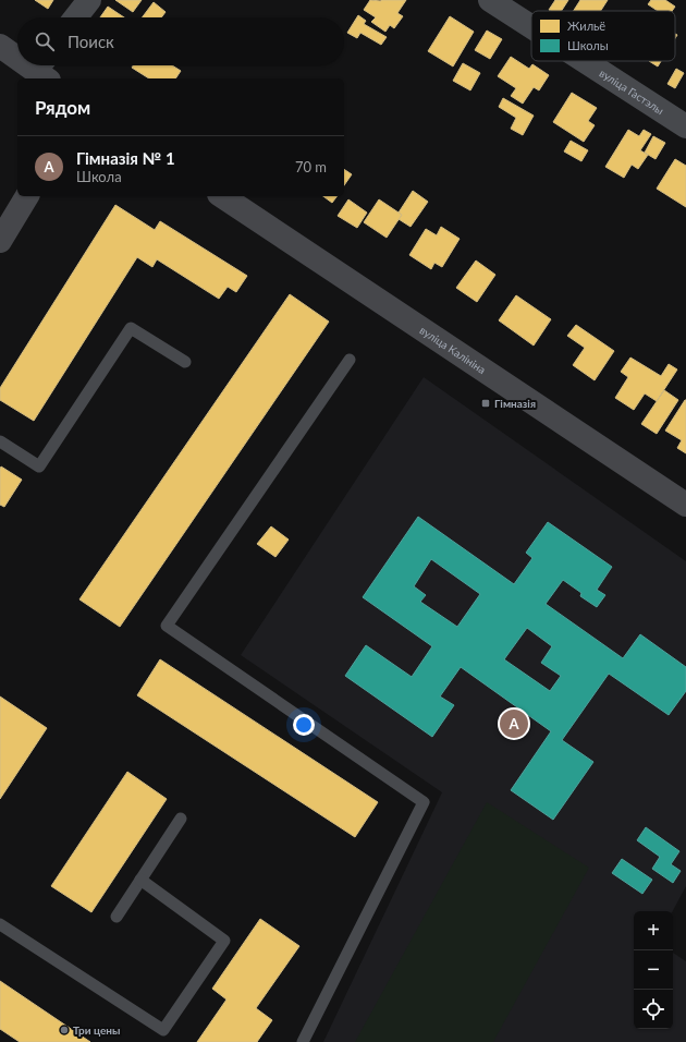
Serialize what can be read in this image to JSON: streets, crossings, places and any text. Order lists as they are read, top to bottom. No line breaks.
{"streets":{"main road":["вуліца Калініна"],"street":["вуліца Гастэлы"]},"places":{"transit":["Гімназія"],"other":["Три цены"]},"legend":["Жильё","Школы"],"page":{"search":"Поиск","heading":"Рядом","list":[{"mark":"A","name":"Гімназія № 1","note":"Школа","value":"70 m"}],"pins":"A","map_buttons":["+","−"]}}
